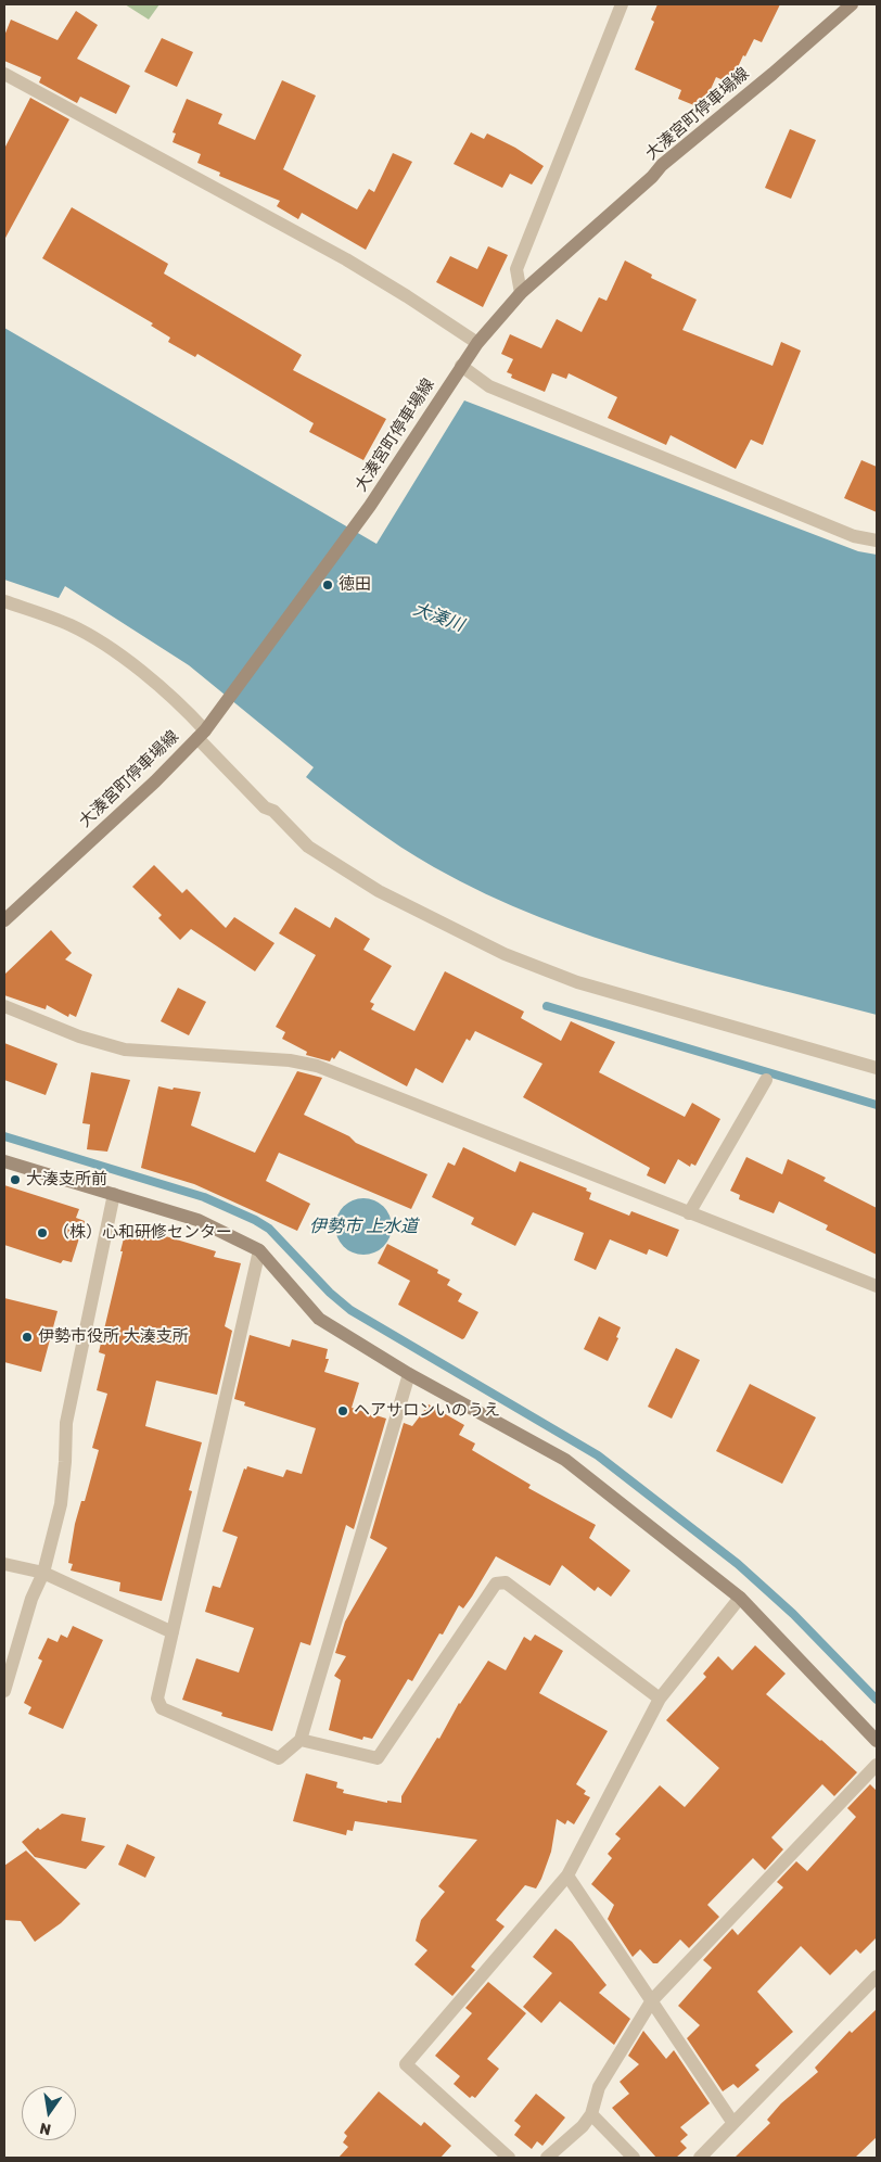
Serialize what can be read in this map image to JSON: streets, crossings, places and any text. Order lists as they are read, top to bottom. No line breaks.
{"streets":{"main road":["大湊宮町停車場線"]},"water":["大湊川","伊勢市 上水道"],"places":["徳田","大湊支所前","（株）心和研修センター","伊勢市役所 大湊支所","ヘアサロンいのうえ"],"north":"bottom"}
